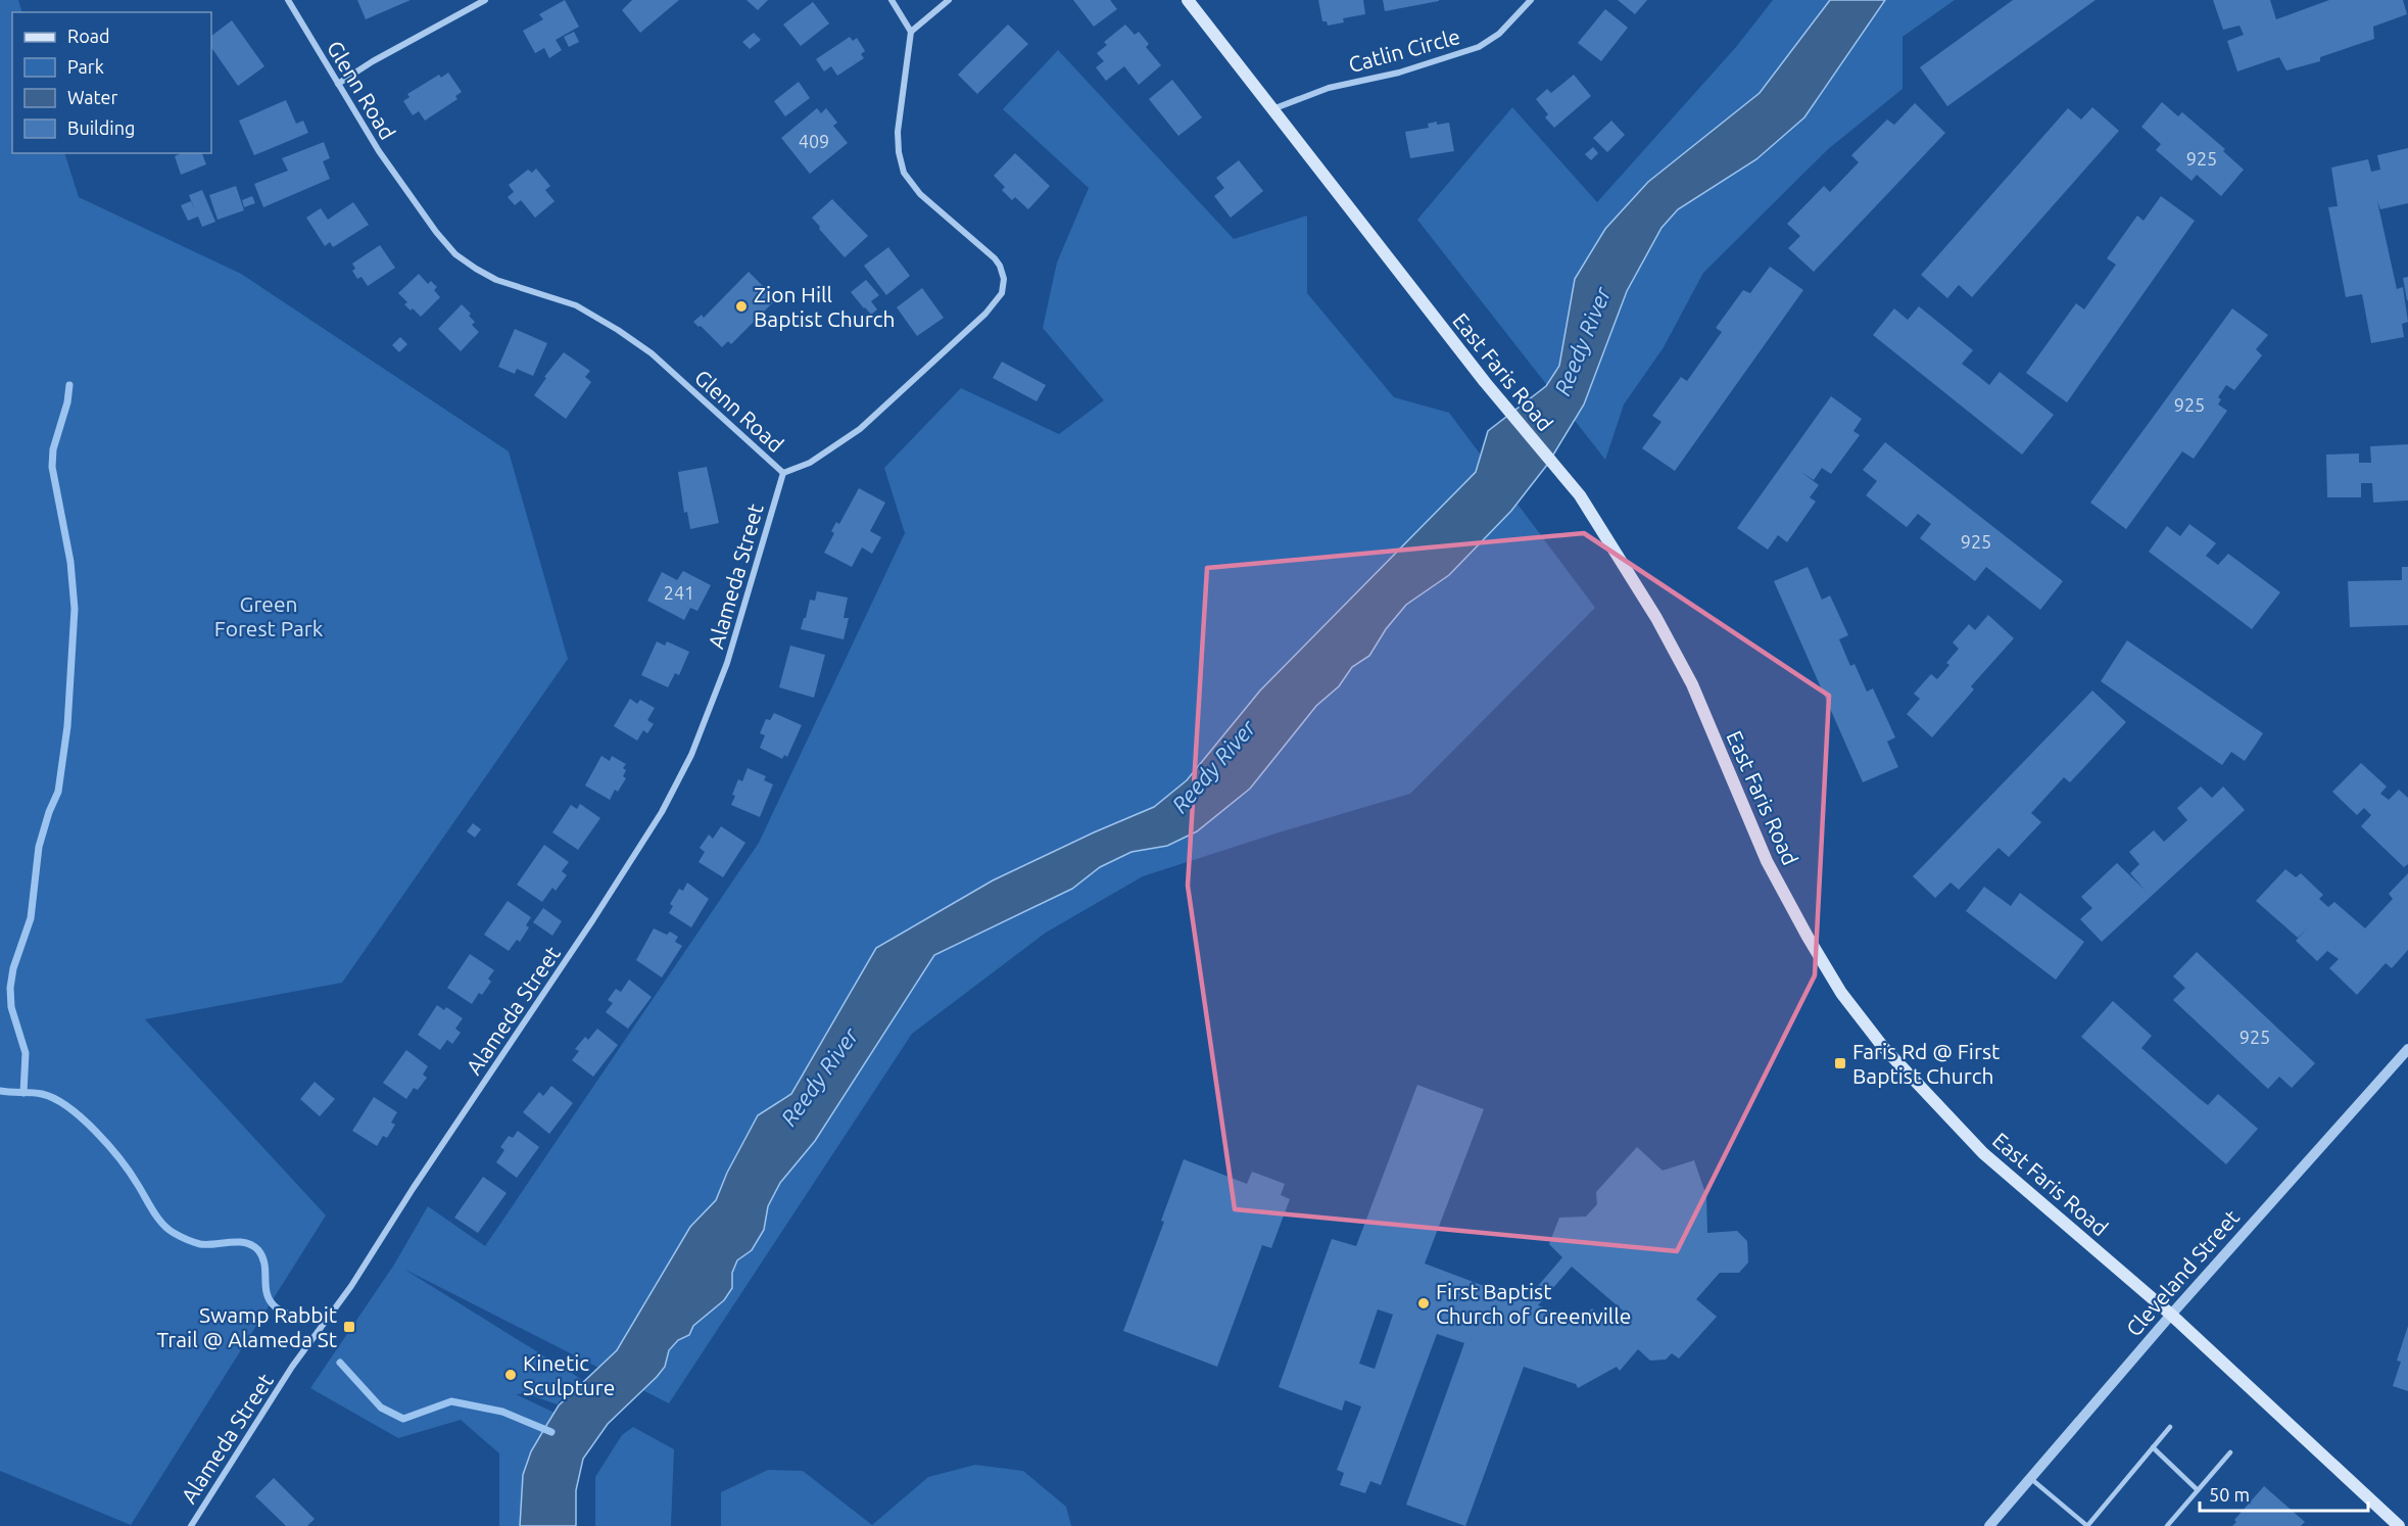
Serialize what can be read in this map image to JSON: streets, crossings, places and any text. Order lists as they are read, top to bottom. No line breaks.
{"streets":{"main road":["East Faris Road"],"street":["Catlin Circle","Glenn Road","Alameda Street","Cleveland Street"]},"crossings":[["Catlin Circle","East Faris Road"],["Glenn Road","Alameda Street"],["East Faris Road","Cleveland Street"]],"water":["Reedy River"],"parks":["Green Forest Park"],"places":{"other":["Zion Hill Baptist Church","First Baptist Church of Greenville","Kinetic Sculpture"],"transit":["Faris Rd @ First Baptist Church","Swamp Rabbit Trail @ Alameda St"]},"house_numbers":["409","925","925","925","241","925"],"legend":["Road","Park","Water","Building"],"scale_bar":"50 m"}
